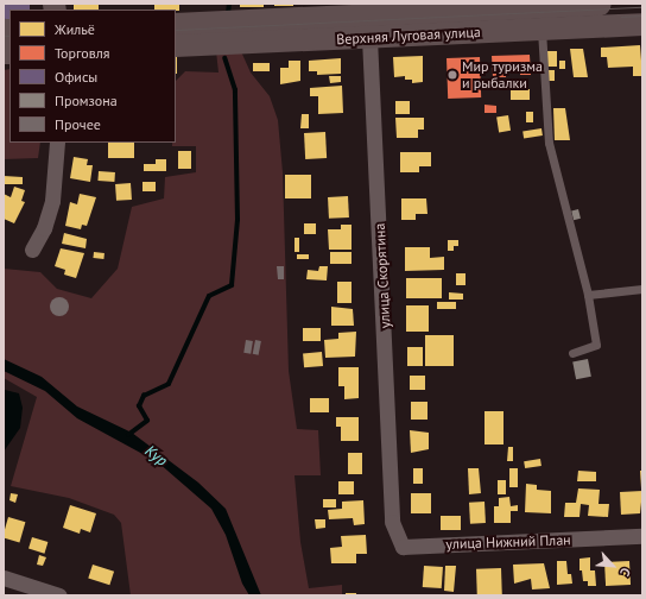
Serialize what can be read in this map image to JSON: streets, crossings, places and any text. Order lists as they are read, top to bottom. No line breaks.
{"streets":{"main road":["Верхняя Луговая улица"],"street":["улица Скорятина","улица Нижний План"]},"crossings":[["Верхняя Луговая улица","улица Скорятина"],["улица Скорятина","улица Нижний План"]],"water":["Кур"],"places":["Мир туризма и рыбалки"],"legend":["Жильё","Торговля","Офисы","Промзона","Прочее"],"north":"bottom right"}
